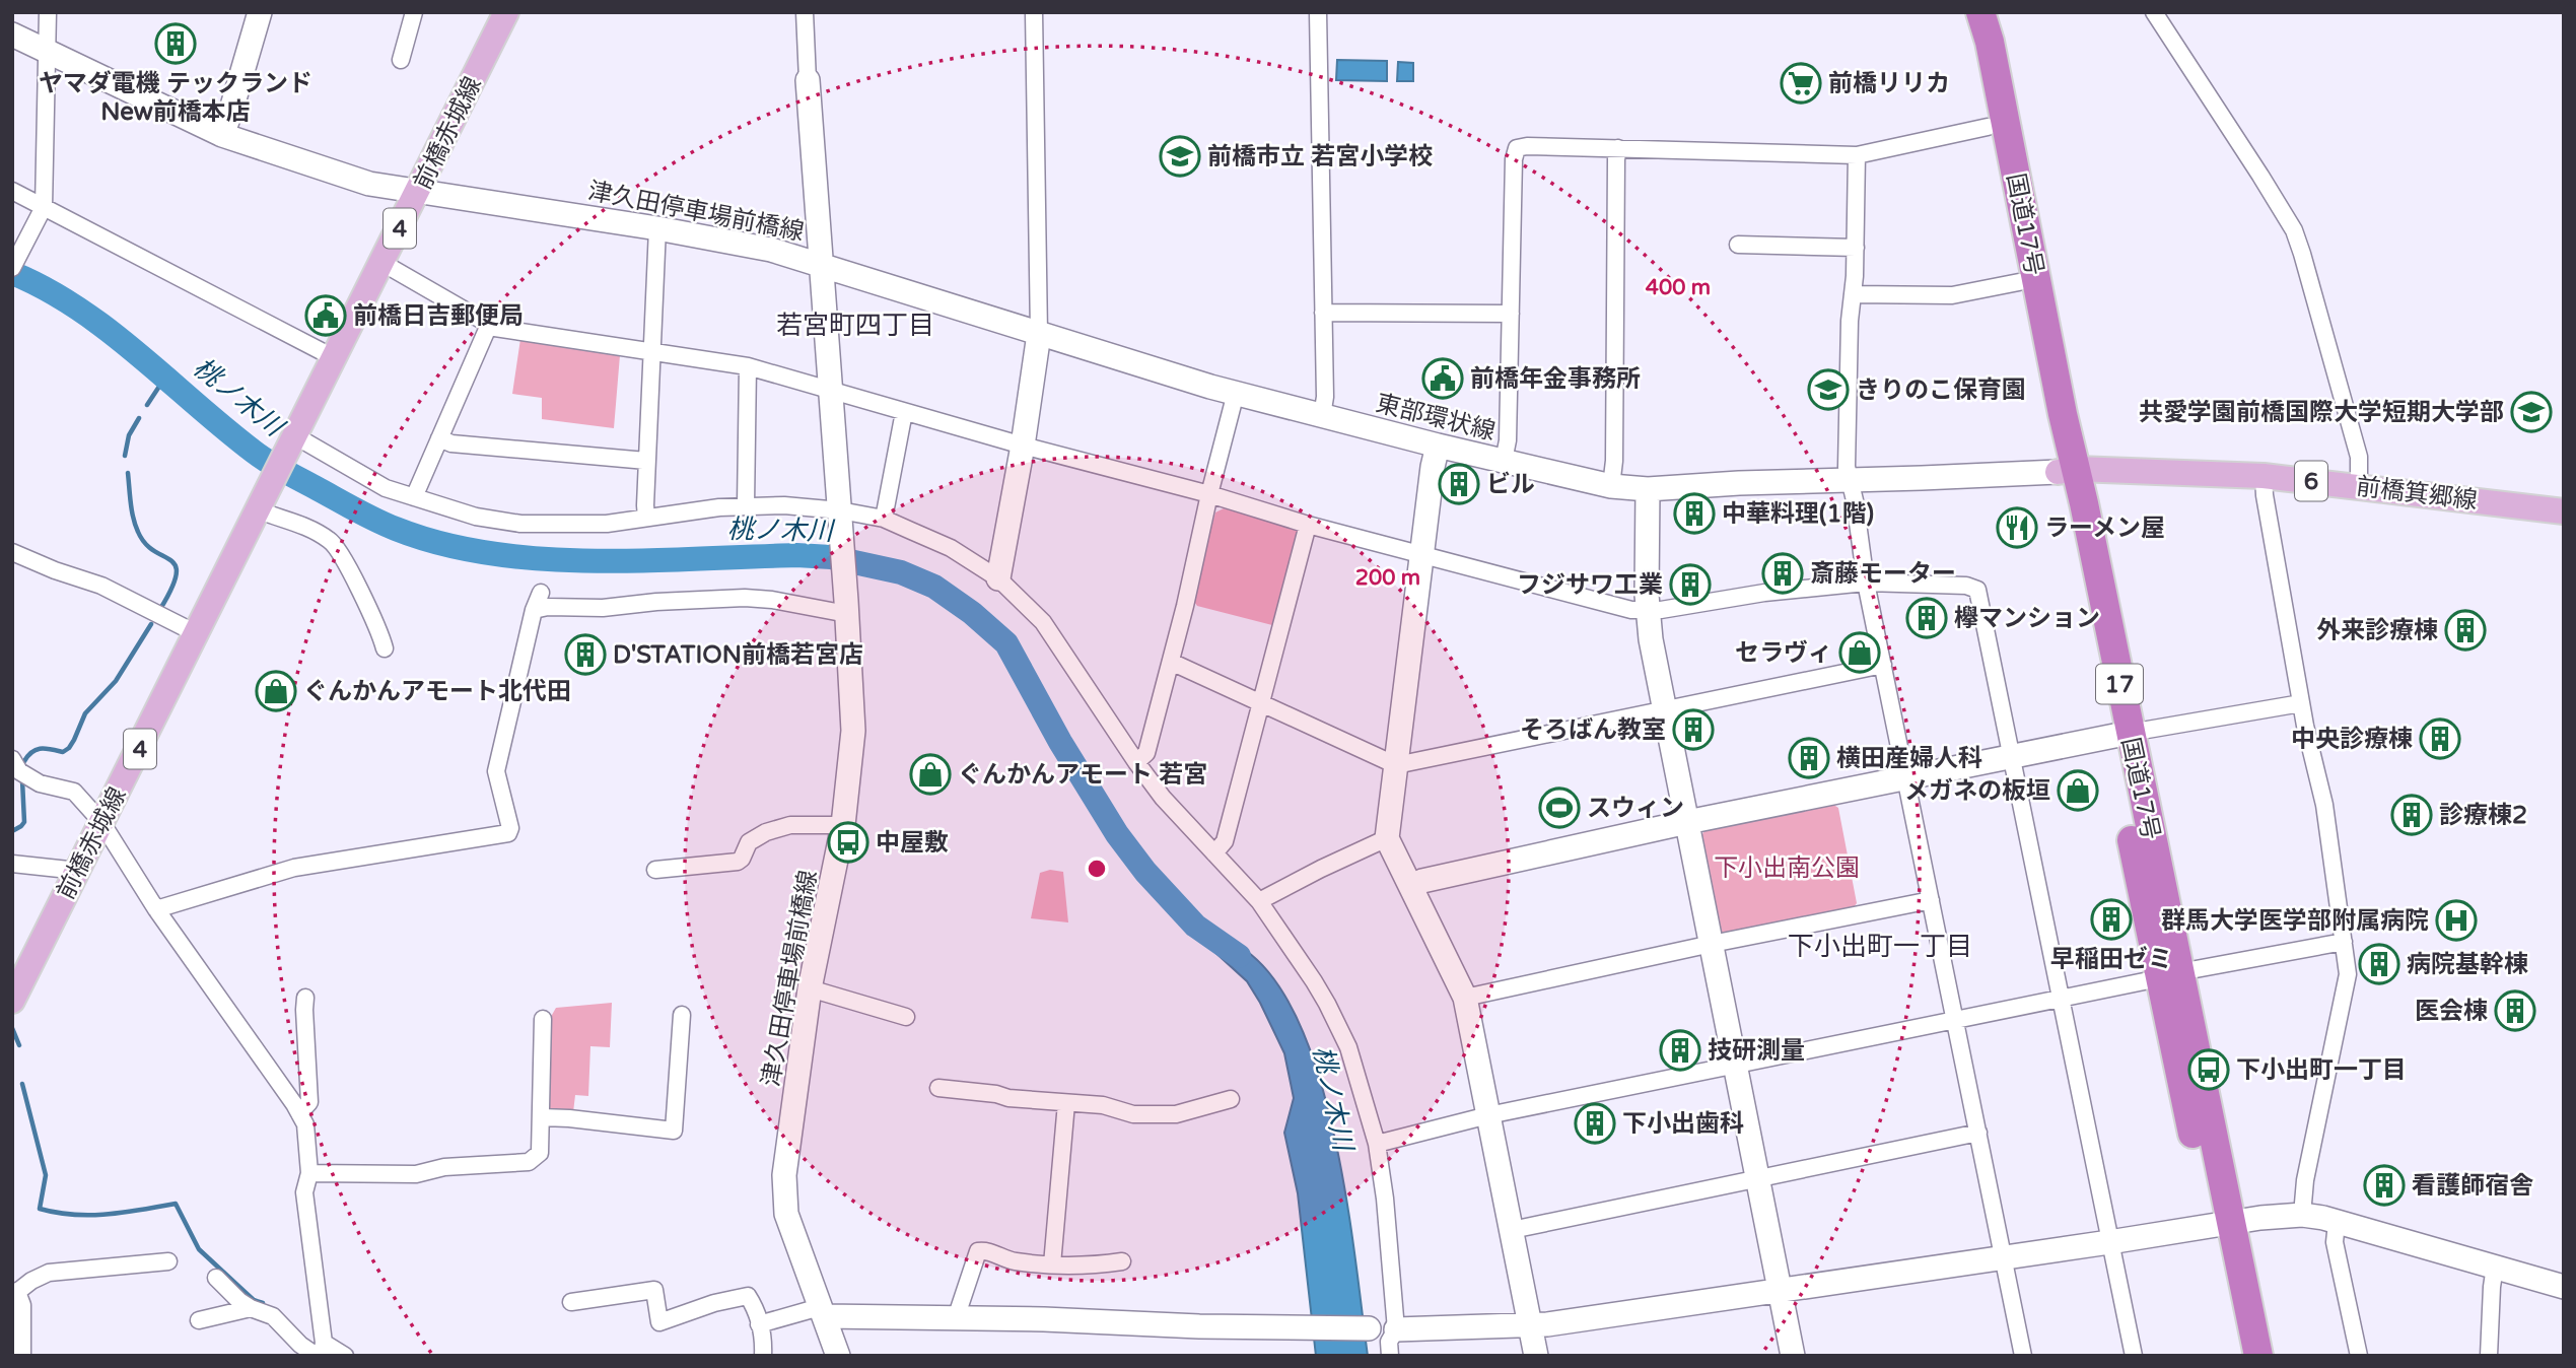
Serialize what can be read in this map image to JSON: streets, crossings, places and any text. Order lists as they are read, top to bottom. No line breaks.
{"streets":{"highway":["国道17号","17"],"main road":["前橋赤城線","4","6","前橋箕郷線"],"street":["津久田停車場前橋線","東部環状線"]},"crossings":[["前橋赤城線","津久田停車場前橋線"],["前橋赤城線","4"],["津久田停車場前橋線","東部環状線"],["国道17号","東部環状線"],["国道17号","前橋箕郷線"],["東部環状線","前橋箕郷線"]],"districts":["若宮町四丁目","下小出町一丁目"],"water":["桃ノ木川"],"parks":["下小出南公園"],"places":{"building":["ヤマダ電機 テックランド New前橋本店","ビル","中華料理(1階)","斎藤モーター","フジサワ工業","欅マンション","外来診療棟","D'STATION前橋若宮店","そろばん教室","中央診療棟","横田産婦人科","診療棟2","早稲田ゼミ","病院基幹棟","医会棟","技研測量","下小出歯科","看護師宿舎"],"supermarket":["前橋リリカ"],"school or university":["前橋市立 若宮小学校","きりのこ保育園","共愛学園前橋国際大学短期大学部"],"public building":["前橋日吉郵便局","前橋年金事務所"],"restaurant":["ラーメン屋"],"shop":["セラヴィ","ぐんかんアモート北代田","ぐんかんアモート 若宮","メガネの板垣"],"sports":["スウィン"],"bus stop":["中屋敷","下小出町一丁目"],"hospital":["群馬大学医学部附属病院"]},"rings":["400 m","200 m"]}
